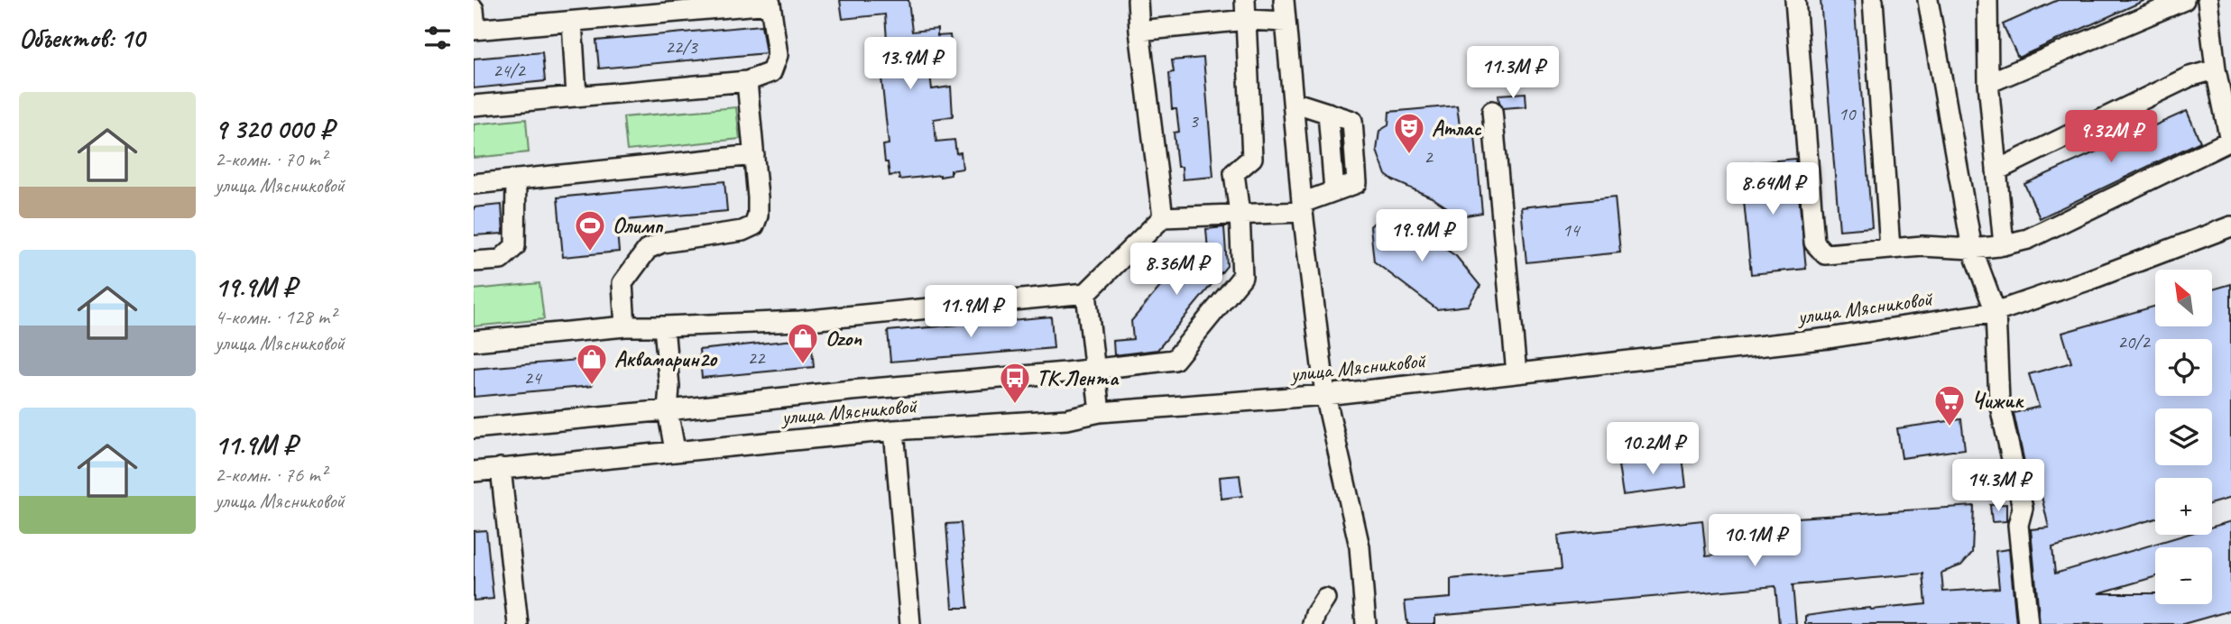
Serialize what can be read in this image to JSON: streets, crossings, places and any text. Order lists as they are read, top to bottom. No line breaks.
{"streets":{"street":["улица Мясниковой"]},"places":{"theatre":["Атлас"],"sports":["Олимп"],"shop":["Ozon","Аквамарин2о"],"bus stop":["ТК Лента"],"supermarket":["Чижик"]},"house_numbers":["22/3","24/2","10","3","2","14","20/2","22","24"],"north":"top left","page":{"heading":"Объектов: 10","price":["13.9M ₽","11.3M ₽","9.32M ₽","8.64M ₽","19.9M ₽","8.36M ₽","11.9M ₽","10.2M ₽","14.3M ₽","10.1M ₽"],"list":[{"name":"9 320 000 ₽","note":"2-комн. · 70 m² · улица Мясниковой"},{"name":"19.9M ₽","note":"4-комн. · 128 m² · улица Мясниковой"},{"name":"11.9M ₽","note":"2-комн. · 76 m² · улица Мясниковой"}],"map_buttons":["+","−"]}}
